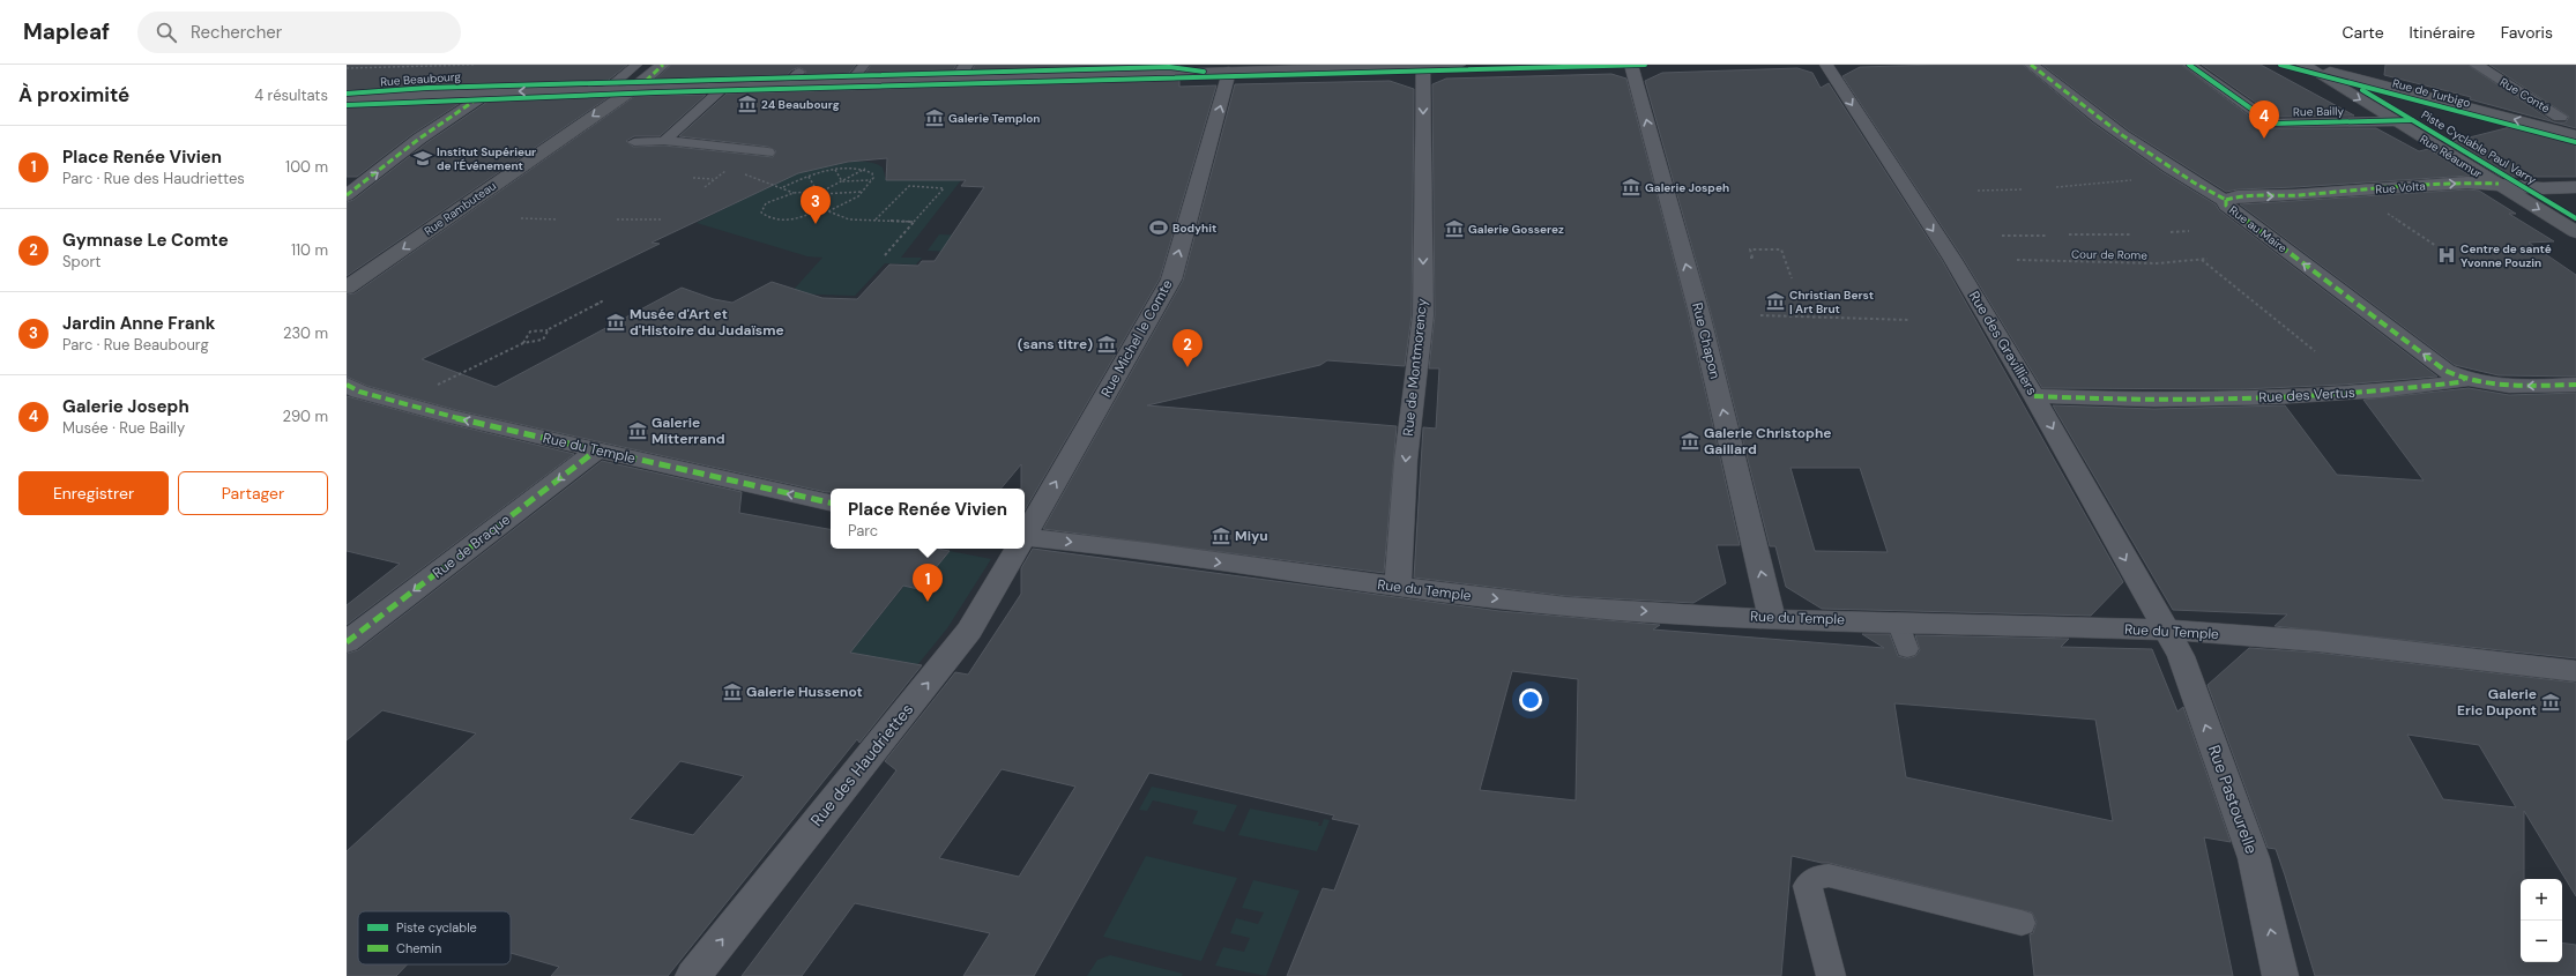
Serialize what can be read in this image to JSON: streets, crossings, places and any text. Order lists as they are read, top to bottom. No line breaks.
{"streets":{"main road":["Rue Beaubourg","Rue de Turbigo","Rue Réaumur","Rue Rambuteau"],"street":["Rue Conté","Rue Bailly","Rue Volta","Rue au Maire","Rue Michel le Comte","Rue Chapon","Rue des Gravilliers","Rue de Montmorency","Rue des Vertus","Rue du Temple","Rue de Braque","Rue des Haudriettes","Rue Pastourelle"],"path":["Cour de Rome"],"cycle path":["Piste Cyclable Paul Varry"]},"crossings":[["Rue Beaubourg","Rue Rambuteau"],["Rue Beaubourg","Rue Michel le Comte"],["Rue Beaubourg","Rue de Montmorency"],["Rue de Turbigo","Rue Conté"],["Rue de Turbigo","Rue Réaumur"],["Rue Bailly","Rue Réaumur"],["Rue Réaumur","Rue Volta"],["Rue Volta","Rue au Maire"],["Rue au Maire","Rue des Vertus"],["Rue Chapon","Rue du Temple"],["Rue des Gravilliers","Rue des Vertus"],["Rue des Gravilliers","Rue du Temple"],["Rue des Gravilliers","Rue Pastourelle"],["Rue de Montmorency","Rue du Temple"],["Rue du Temple","Rue de Braque"],["Rue du Temple","Rue Pastourelle"]],"one_way":["Rue de Turbigo","Rue Réaumur","Rue Volta","Rue au Maire","Rue Michel le Comte","Rue Chapon","Rue des Gravilliers","Rue de Montmorency","Rue de Braque","Rue des Haudriettes","Rue Pastourelle"],"places":{"museum":["24 Beaubourg","Galerie Templon","Galerie Jospeh","Galerie Gosserez","Christian Berst | Art Brut","Musée d'Art et d'Histoire du Judaïsme","(sans titre)","Galerie Mitterrand","Galerie Christophe Gaillard","Miyu","Galerie Hussenot","Galerie Eric Dupont"],"school or university":["Institut Supérieur de l'Événement"],"sports":["Bodyhit"],"hospital":["Centre de santé Yvonne Pouzin"]},"legend":["Piste cyclable","Chemin"],"page":{"header":"Mapleaf","search":"Rechercher","nav":["Carte","Itinéraire","Favoris"],"heading":["À proximité","4 résultats"],"pins":["4","3","2","1"],"list":[{"mark":"1","name":"Place Renée Vivien","note":"Parc · Rue des Haudriettes","value":"100 m"},{"mark":"2","name":"Gymnase Le Comte","note":"Sport","value":"110 m"},{"mark":"3","name":"Jardin Anne Frank","note":"Parc · Rue Beaubourg","value":"230 m"},{"mark":"4","name":"Galerie Joseph","note":"Musée · Rue Bailly","value":"290 m"}],"buttons":["Enregistrer","Partager"],"popup":["Place Renée Vivien","Parc"],"map_buttons":["+","−"]}}
